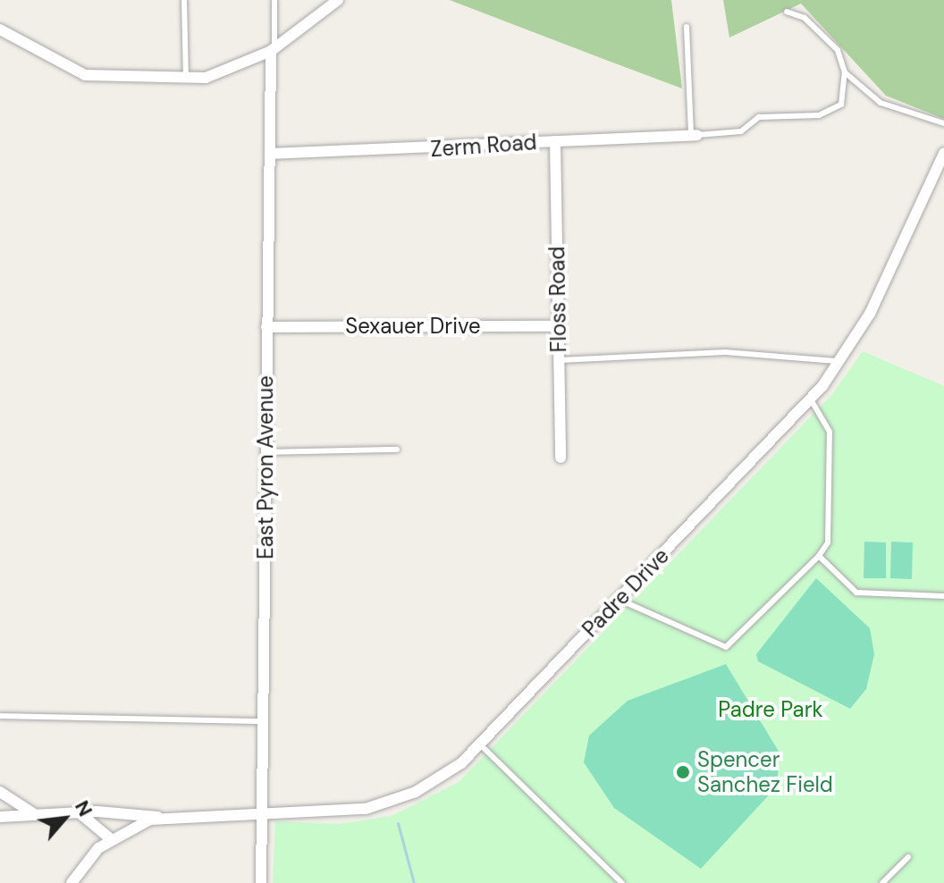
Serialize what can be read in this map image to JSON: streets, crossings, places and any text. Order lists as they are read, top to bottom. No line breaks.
{"streets":{"street":["Zerm Road","Floss Road","Sexauer Drive","East Pyron Avenue","Padre Drive"]},"crossings":[["Zerm Road","Floss Road"],["Zerm Road","East Pyron Avenue"],["Floss Road","Sexauer Drive"],["Sexauer Drive","East Pyron Avenue"],["East Pyron Avenue","Padre Drive"]],"parks":["Padre Park"],"places":["Spencer Sanchez Field"],"north":"top right"}
